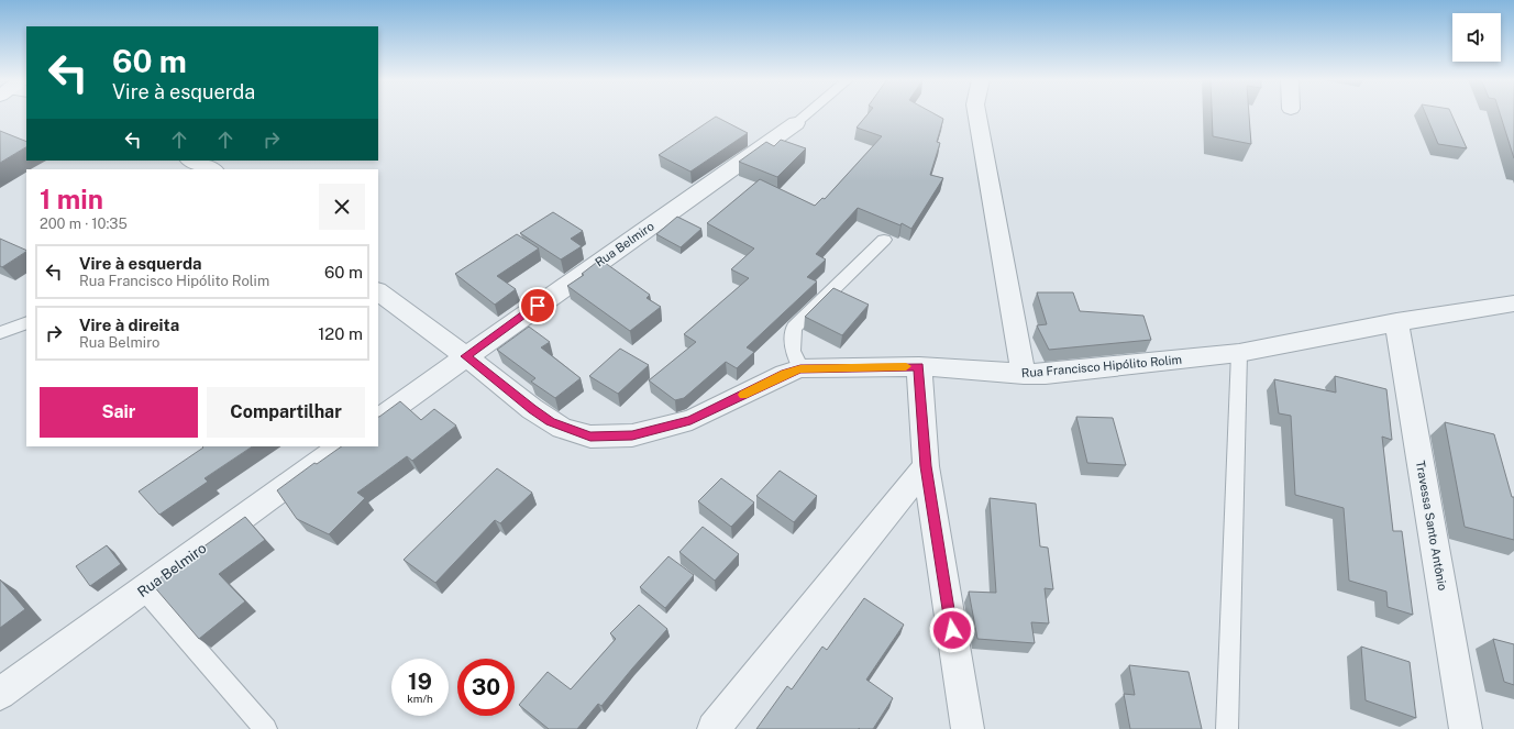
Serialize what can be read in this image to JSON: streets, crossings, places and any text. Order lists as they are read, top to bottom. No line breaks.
{"streets":{"street":["Rua Belmiro","Rua Francisco Hipólito Rolim","Travessa Santo Antônio"]},"crossings":[["Rua Belmiro","Rua Francisco Hipólito Rolim"],["Rua Francisco Hipólito Rolim","Travessa Santo Antônio"]],"page":{"turn":["60 m","Vire à esquerda"],"heading":["1 min","200 m · 10:35"],"list":[{"name":"Vire à esquerda","note":"Rua Francisco Hipólito Rolim","value":"60 m"},{"name":"Vire à direita","note":"Rua Belmiro","value":"120 m"}],"buttons":["Sair","Compartilhar"],"speed":"19 km/h","limit":"30"}}
